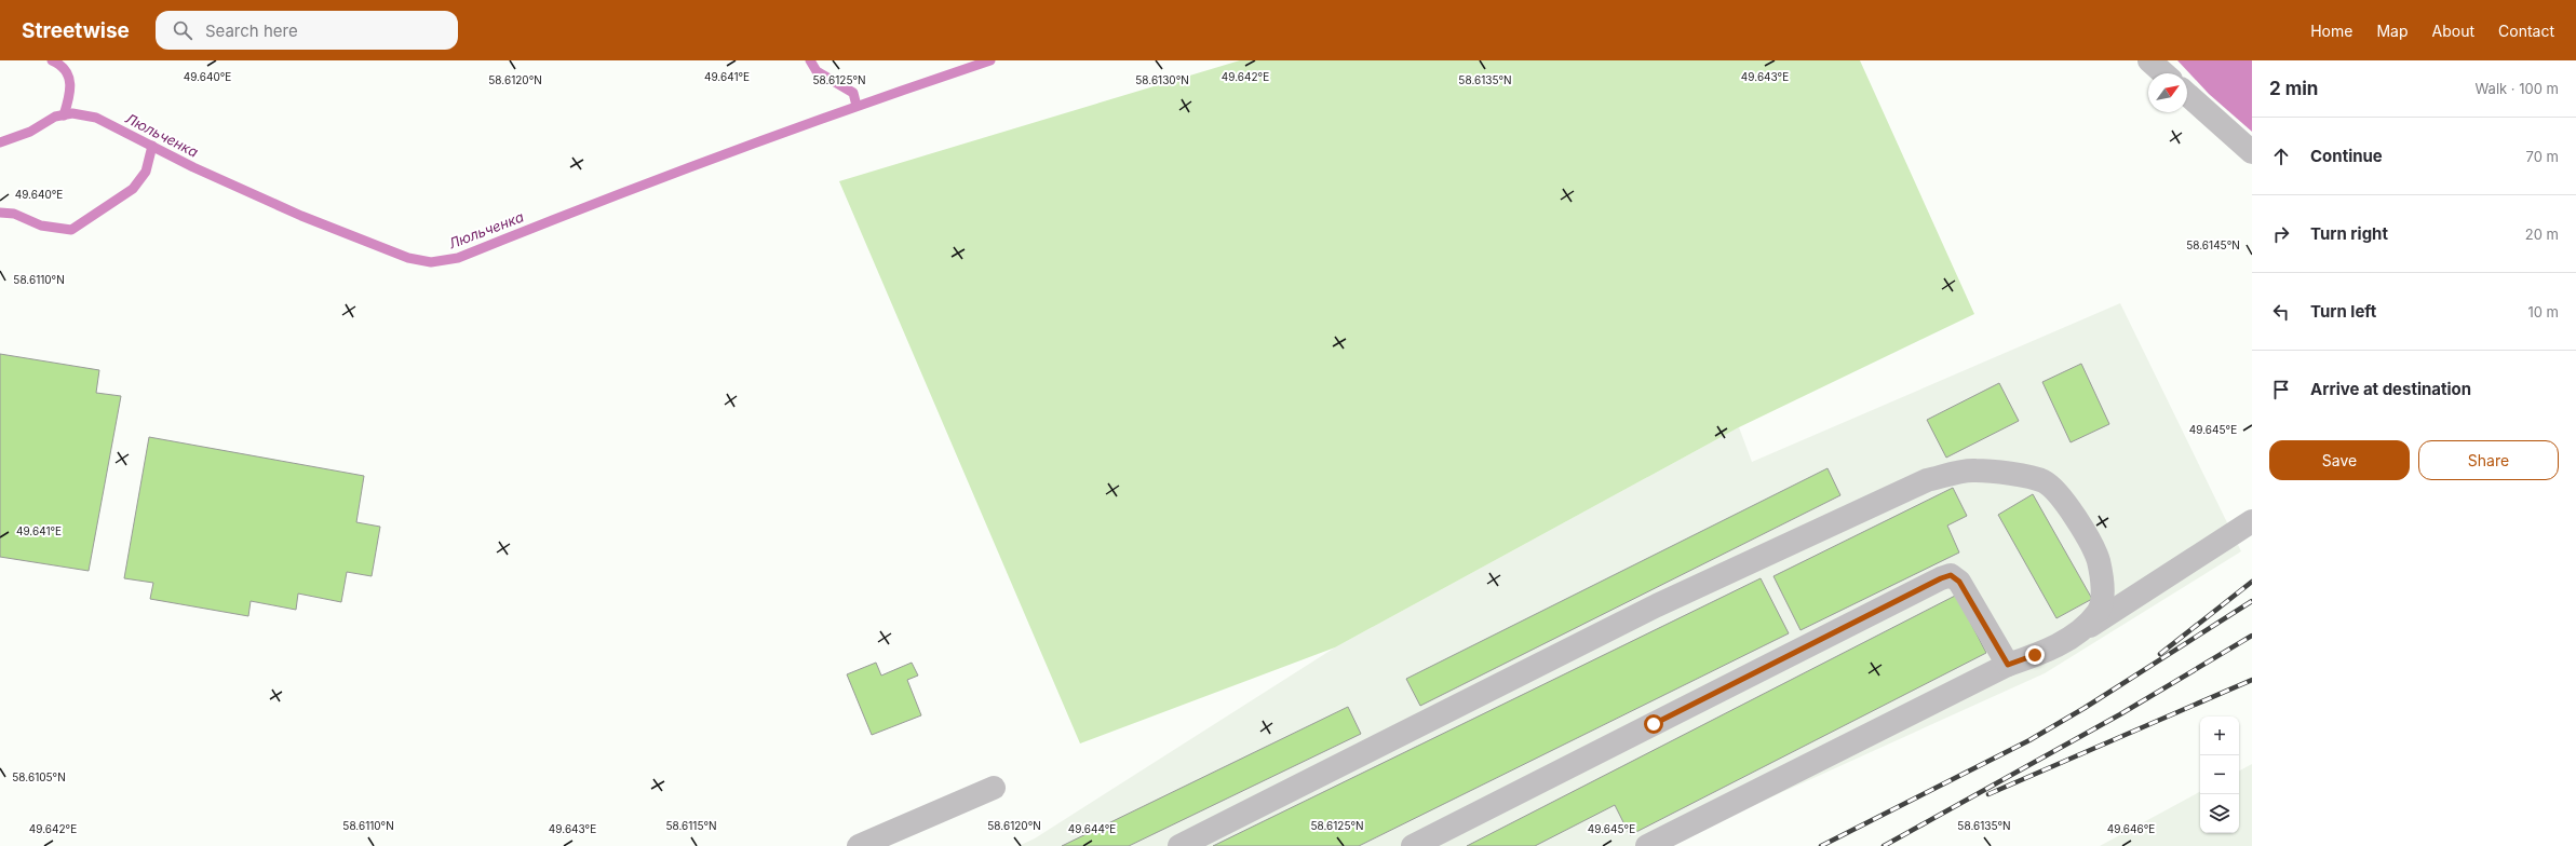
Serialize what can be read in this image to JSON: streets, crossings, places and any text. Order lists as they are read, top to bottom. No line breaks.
{"water":["Люльченка"],"north":"top right","page":{"header":"Streetwise","search":"Search here","nav":["Home","Map","About","Contact"],"heading":["2 min","Walk · 100 m"],"list":[["Continue","70 m"],["Turn right","20 m"],["Turn left","10 m"],"Arrive at destination"],"buttons":["Save","Share"],"map_buttons":["+","−"]},"coordinates":["49.640°E","49.642°E","49.643°E","49.641°E","58.6125°N","58.6135°N","58.6120°N","58.6130°N","58.6145°N","58.6110°N","49.645°E","58.6105°N","58.6115°N","49.644°E","49.646°E"]}
